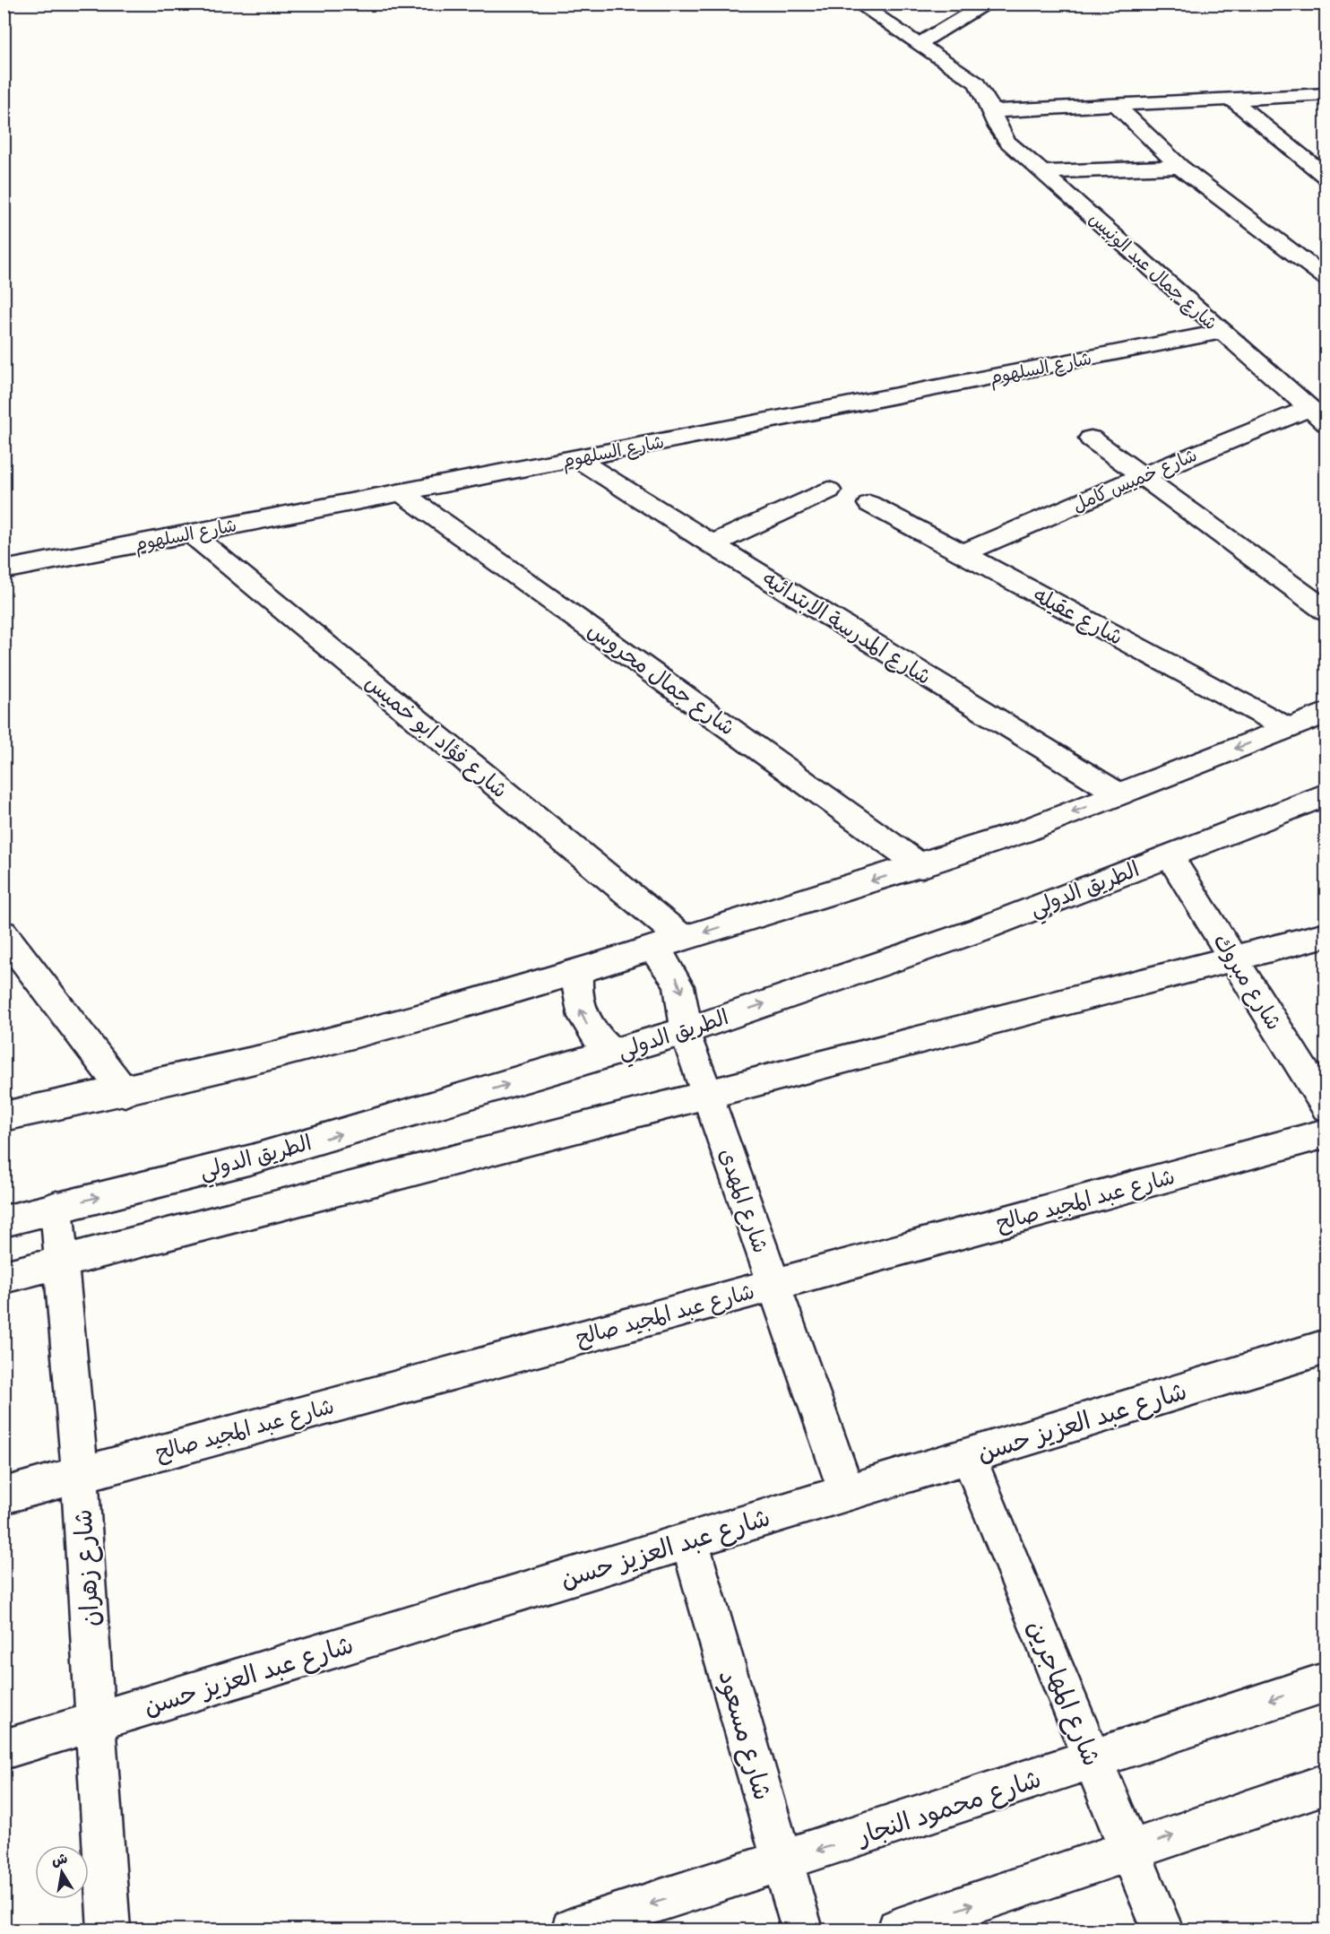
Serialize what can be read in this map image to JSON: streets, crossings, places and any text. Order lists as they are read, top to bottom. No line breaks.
{"streets":{"street":["شارع جمال عبد الونيس","شارع السلهوم","شارع خميس كامل","شارع عقيله","شارع المدرسة الابتدائيه","شارع جمال محروس","شارع فؤاد ابو خميس","الطريق الدولي","شارع مبروك","شارع عبد المجيد صالح","شارع المهدى","شارع عبد العزيز حسن","شارع زهران","شارع المهاجرين","شارع مسعود","شارع محمود النجار"]},"crossings":[["شارع جمال عبد الونيس","شارع السلهوم"],["شارع جمال عبد الونيس","شارع خميس كامل"],["شارع السلهوم","شارع المدرسة الابتدائيه"],["شارع السلهوم","شارع جمال محروس"],["شارع السلهوم","شارع فؤاد ابو خميس"],["شارع خميس كامل","شارع عقيله"],["الطريق الدولي","شارع مبروك"],["الطريق الدولي","شارع المهدى"],["الطريق الدولي","شارع زهران"],["شارع عبد المجيد صالح","شارع المهدى"],["شارع عبد المجيد صالح","شارع زهران"],["شارع المهدى","شارع عبد العزيز حسن"],["شارع عبد العزيز حسن","شارع زهران"],["شارع عبد العزيز حسن","شارع المهاجرين"],["شارع عبد العزيز حسن","شارع مسعود"],["شارع المهاجرين","شارع محمود النجار"],["شارع مسعود","شارع محمود النجار"]],"north":"top"}
